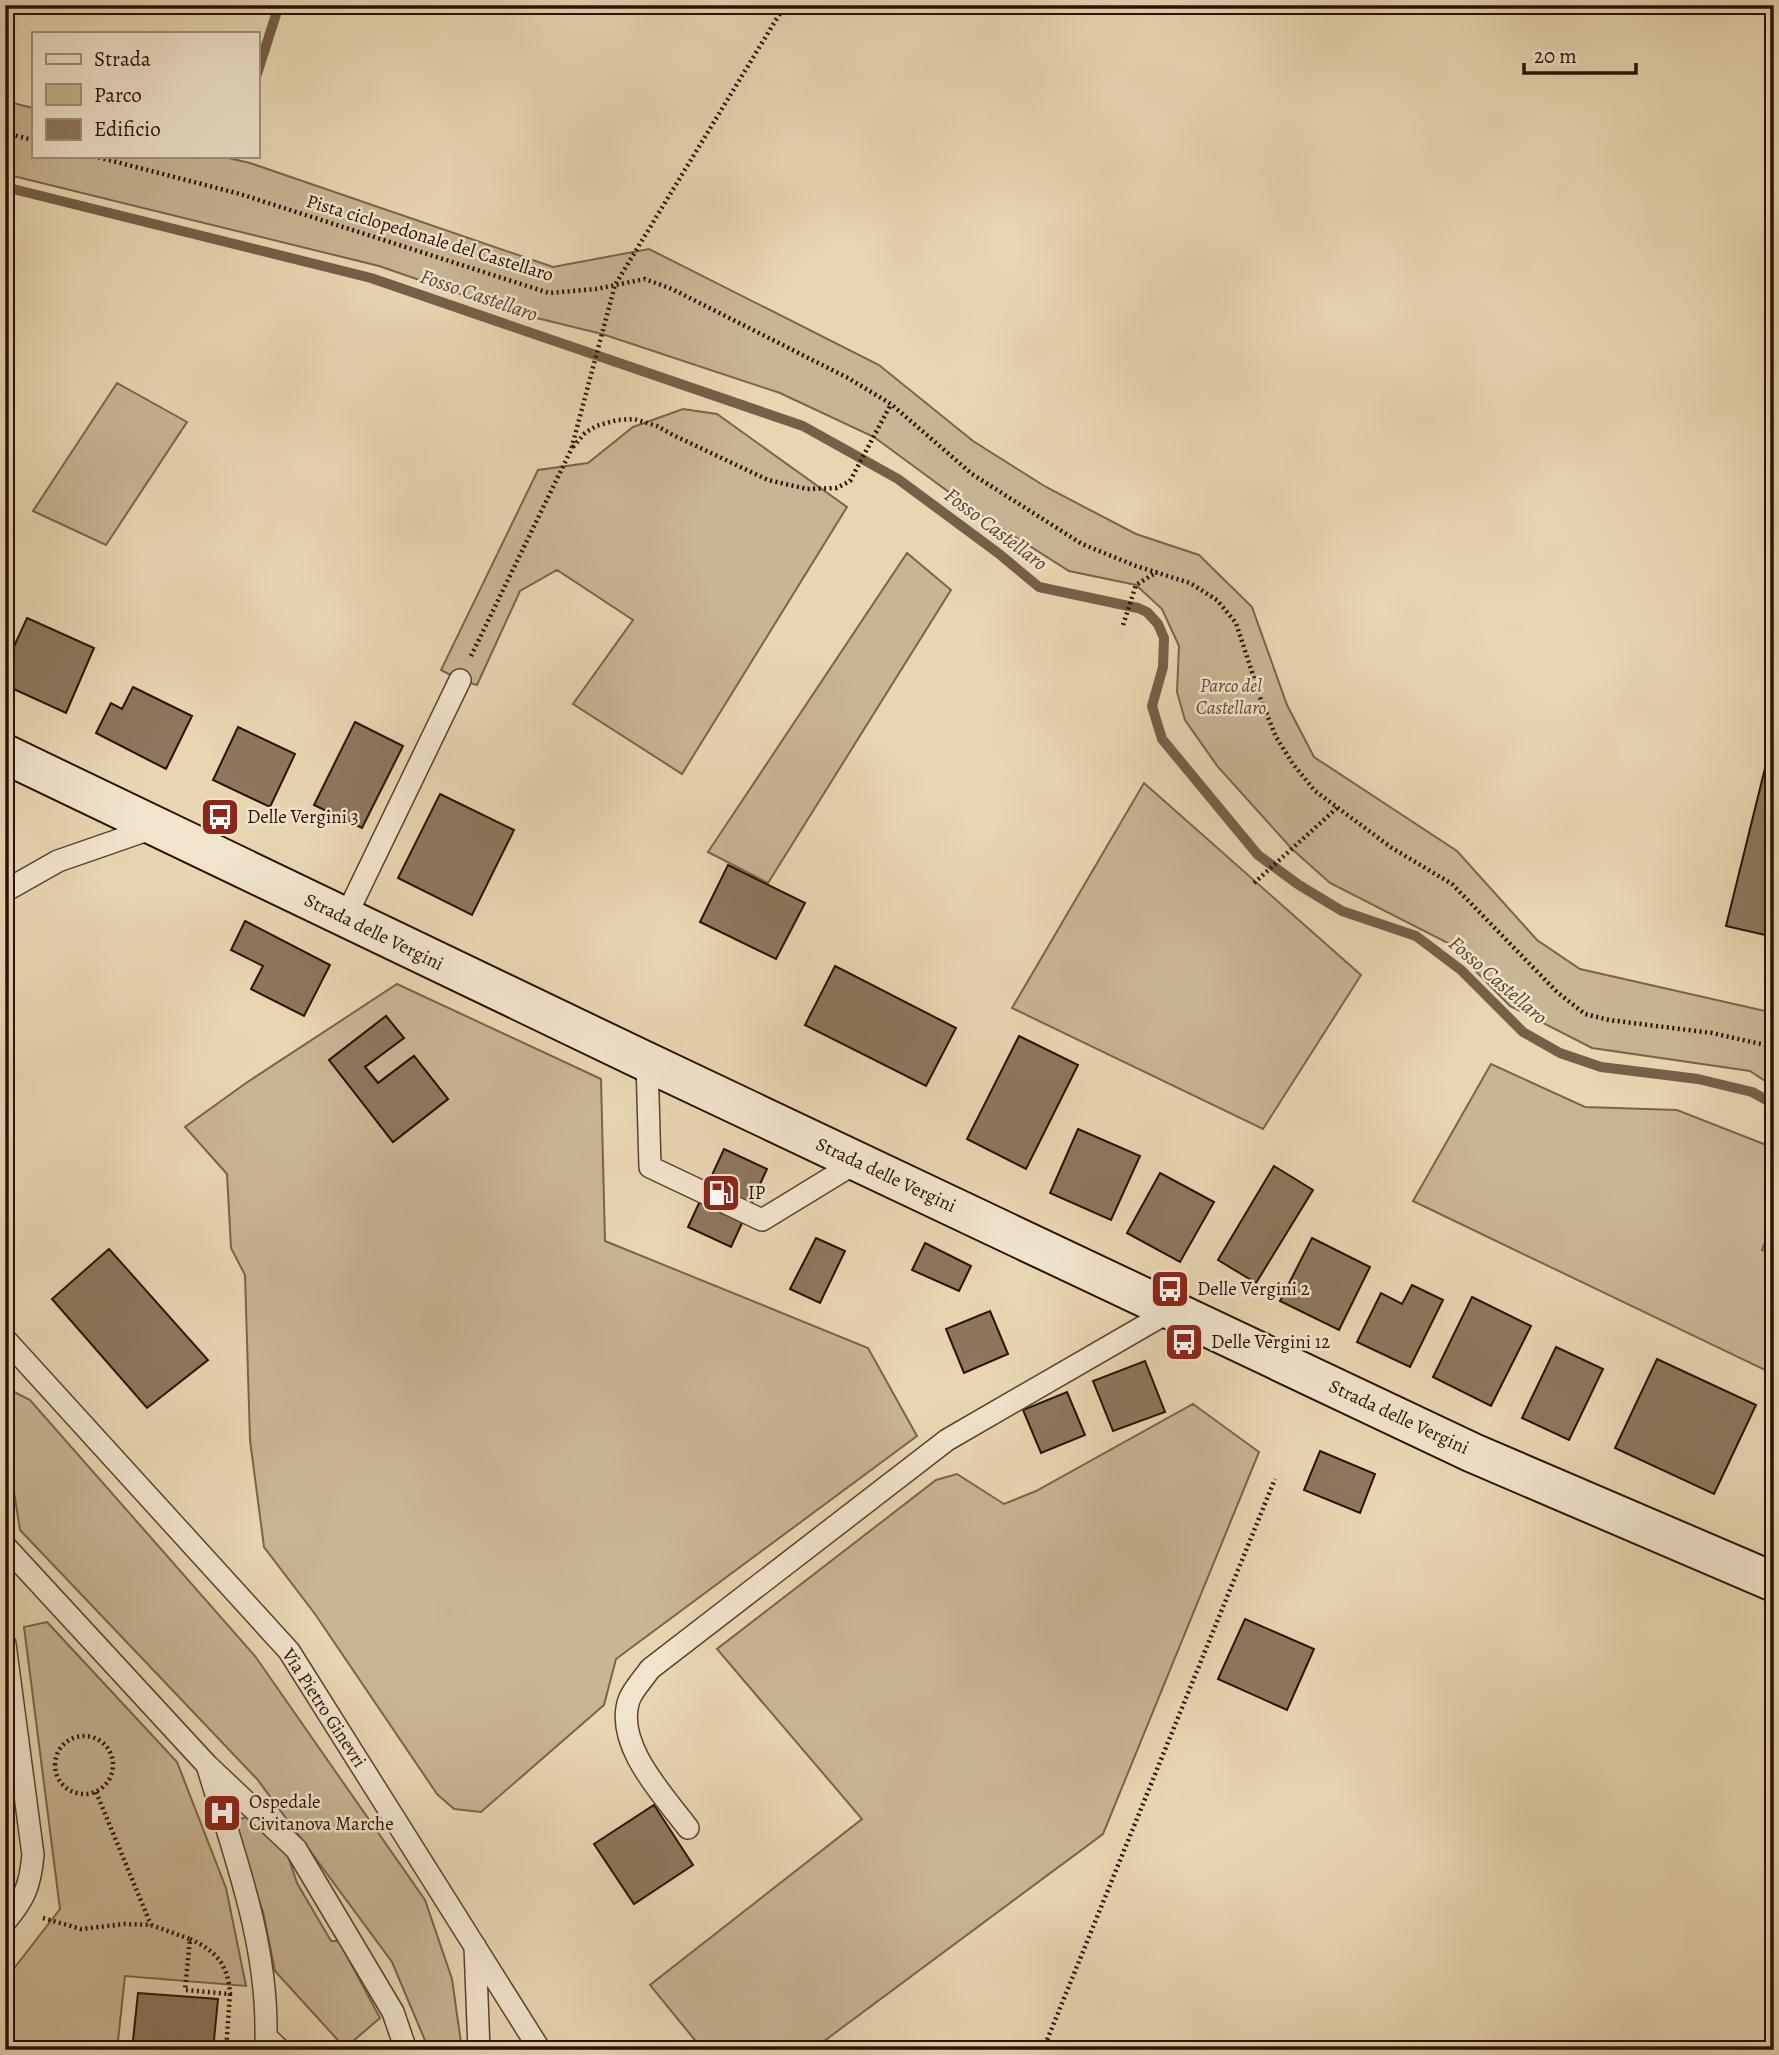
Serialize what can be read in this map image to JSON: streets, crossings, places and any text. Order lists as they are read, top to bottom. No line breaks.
{"streets":{"main road":["Strada delle Vergini"],"lane":["Via Pietro Ginevri"],"path":["Pista ciclopedonale del Castellaro"]},"water":["Fosso Castellaro"],"parks":["Parco del Castellaro"],"places":{"bus stop":["Delle Vergini 3","Delle Vergini 2","Delle Vergini 12"],"fuel station":["IP"],"hospital":["Ospedale Civitanova Marche"]},"legend":["Strada","Parco","Edificio"],"scale_bar":"20 m"}
